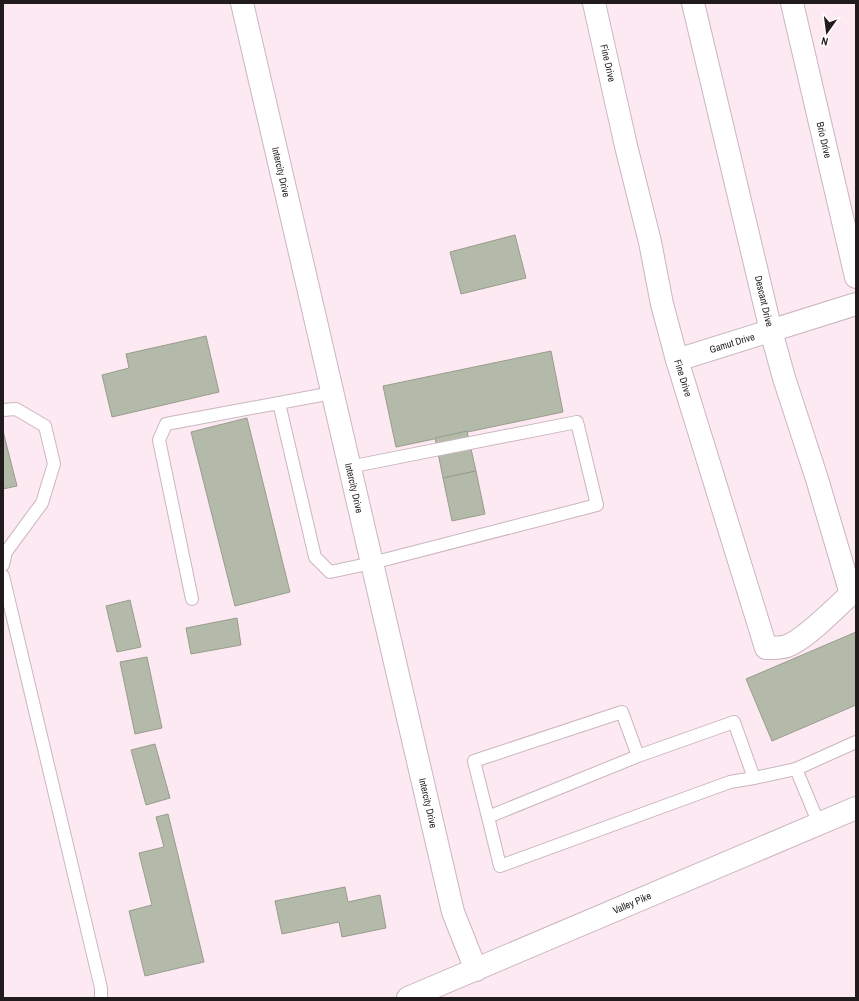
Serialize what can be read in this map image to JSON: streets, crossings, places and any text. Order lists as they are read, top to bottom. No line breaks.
{"streets":{"street":["Fine Drive","Brio Drive","Intercity Drive","Descant Drive","Gamut Drive","Valley Pike"]},"crossings":[["Fine Drive","Descant Drive"],["Fine Drive","Gamut Drive"],["Intercity Drive","Valley Pike"],["Descant Drive","Gamut Drive"]],"north":"bottom"}
